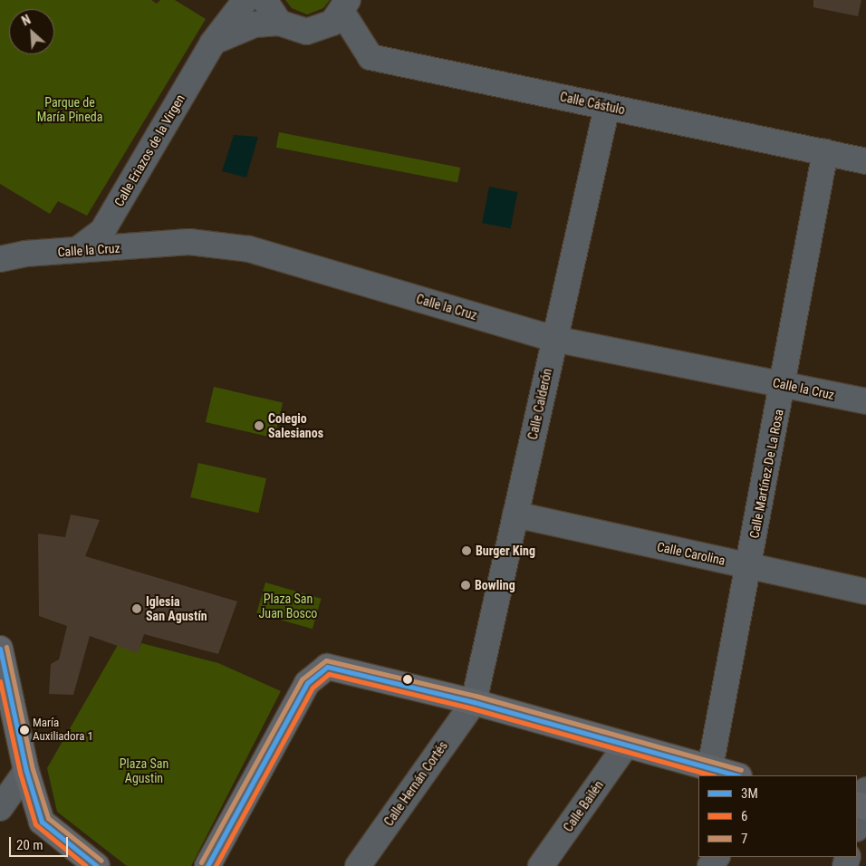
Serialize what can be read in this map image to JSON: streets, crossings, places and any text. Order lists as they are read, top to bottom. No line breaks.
{"streets":{"street":["Calle Cástulo","Calle Eriazos de la Virgen","Calle la Cruz","Calle Calderón","Calle Martínez De La Rosa","Calle Carolina","Calle Hernán Cortés","Calle Bailén"]},"crossings":[["Calle Cástulo","Calle Calderón"],["Calle Cástulo","Calle Martínez De La Rosa"],["Calle Eriazos de la Virgen","Calle la Cruz"],["Calle la Cruz","Calle Calderón"],["Calle la Cruz","Calle Martínez De La Rosa"],["Calle Calderón","Calle Carolina"],["Calle Calderón","Calle Hernán Cortés"],["Calle Martínez De La Rosa","Calle Carolina"]],"parks":["Parque de María Pineda","Plaza San Juan Bosco","Plaza San Agustin"],"places":["Colegio Salesianos","Burger King","Bowling","Iglesia San Agustín","María Auxiliadora 1"],"lines":["transit line 7","transit line 3M","transit line 6"],"legend":["3M","6","7"],"scale_bar":"20 m","north":"top left"}
